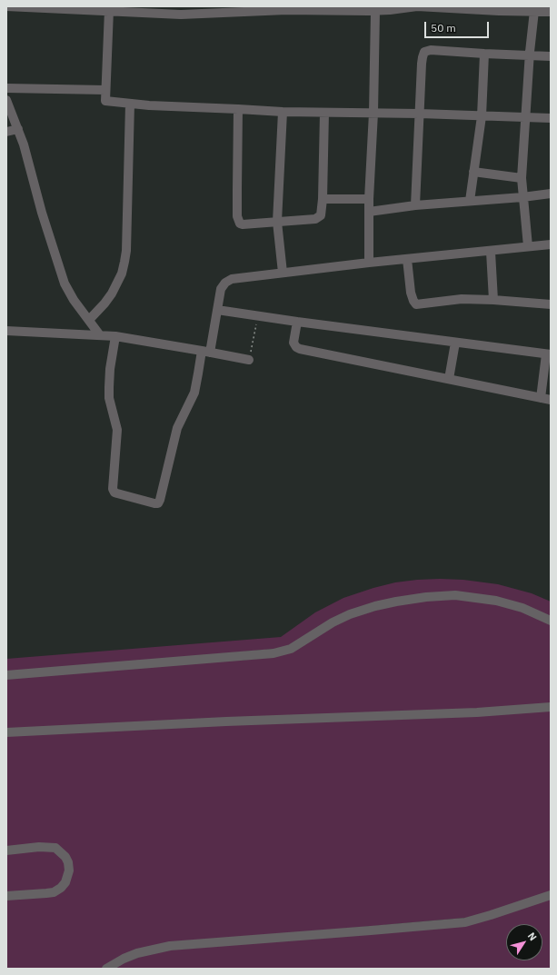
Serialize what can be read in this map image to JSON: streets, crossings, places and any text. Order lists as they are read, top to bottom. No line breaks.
{"scale_bar":"50 m","north":"top right"}
